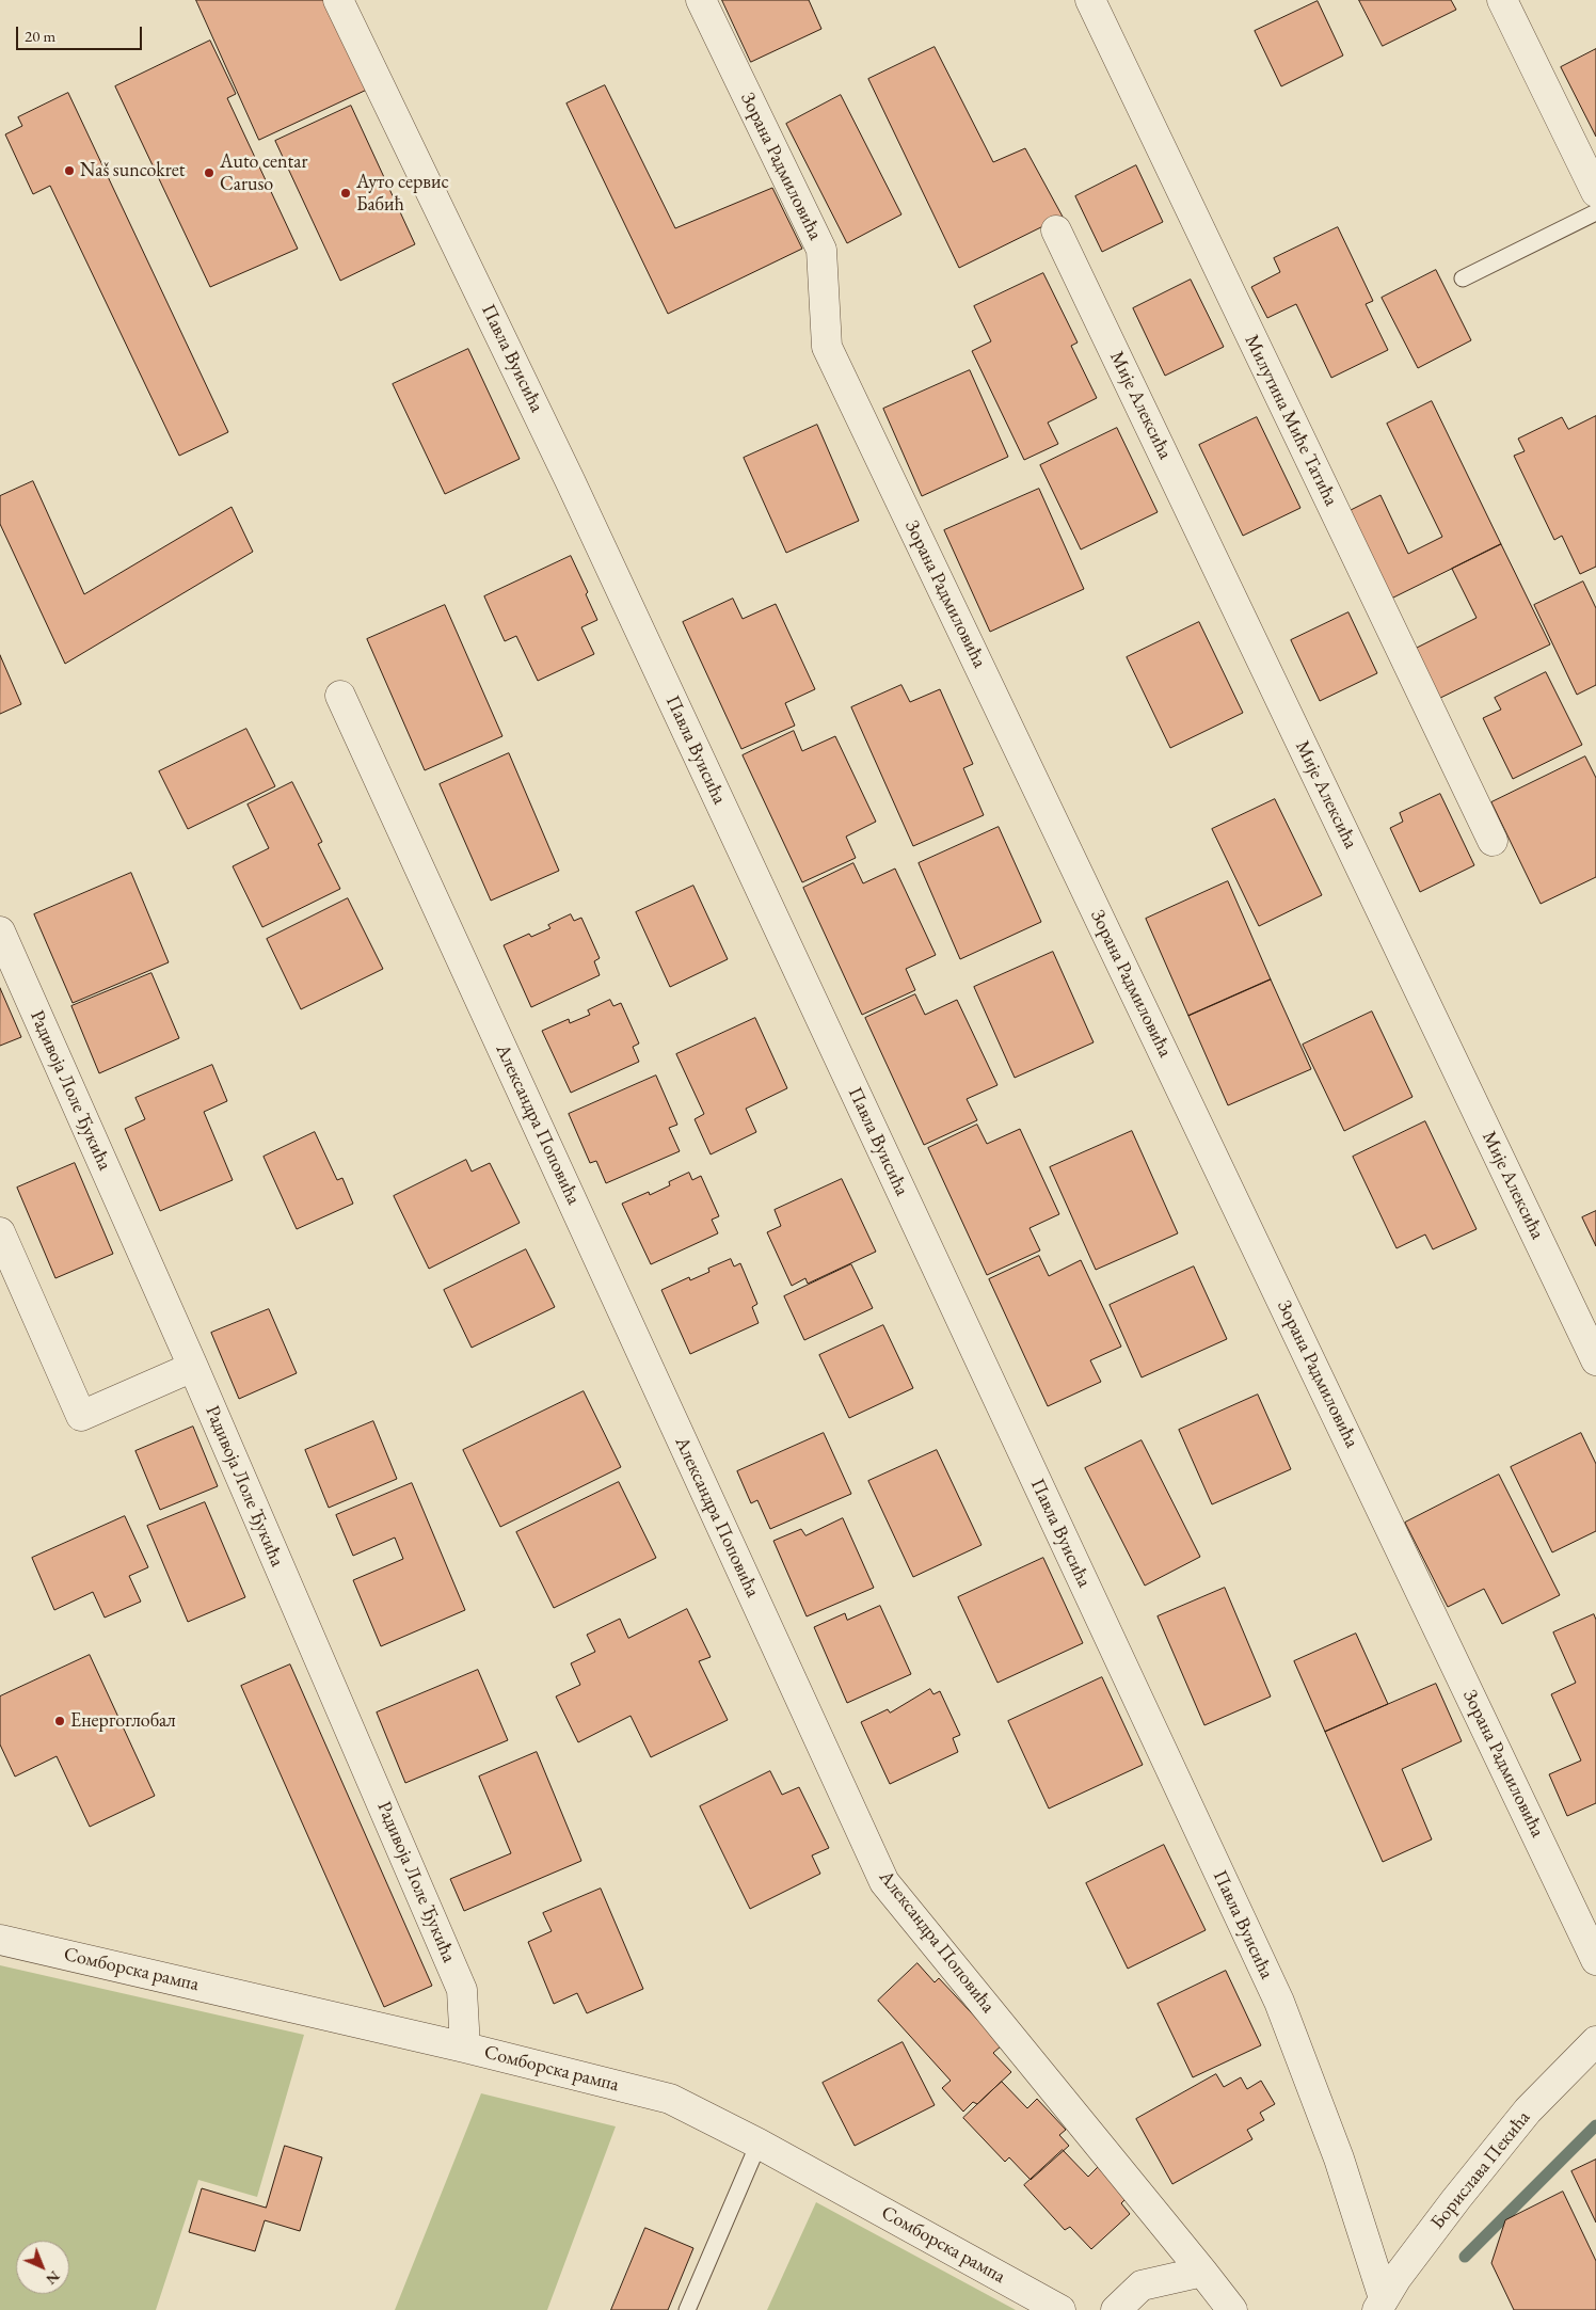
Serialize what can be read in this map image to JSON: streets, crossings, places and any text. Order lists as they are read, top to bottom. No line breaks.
{"streets":{"street":["Зорана Радмиловића","Павла Вуисића","Мије Алексића","Милутина Миће Татића","Радивоја Лоле Ђукића","Александра Поповића","Сомборска рампа","Борислава Пекића"]},"crossings":[["Павла Вуисића","Борислава Пекића"],["Радивоја Лоле Ђукића","Сомборска рампа"]],"places":["Naš suncokret","Auto centar Caruso","Ауто сервис Бабић","Енергоглобал"],"scale_bar":"20 m","north":"bottom right"}
